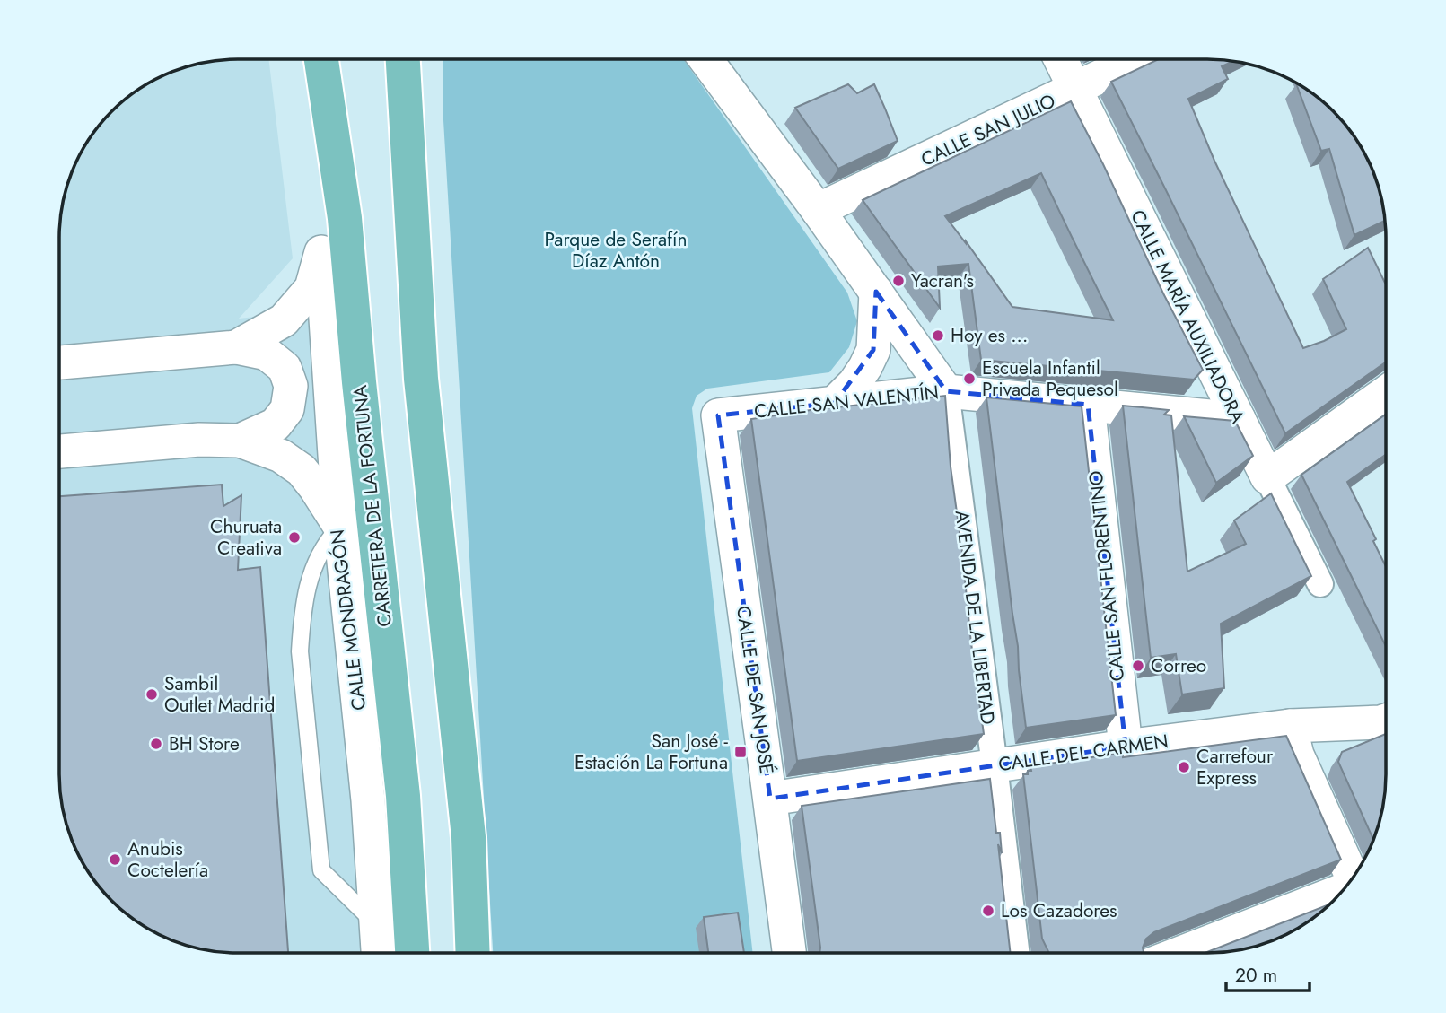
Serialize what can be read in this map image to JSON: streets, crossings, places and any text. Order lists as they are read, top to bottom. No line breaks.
{"streets":{"main road":["CARRETERA DE LA FORTUNA"],"street":["CALLE SAN JULIO","CALLE MARÍA AUXILIADORA","CALLE SAN VALENTÍN","CALLE SAN FLORENTINO","AVENIDA DE LA LIBERTAD","CALLE MONDRAGÓN","CALLE DE SAN JOSÉ","CALLE DEL CARMEN"]},"crossings":[["CALLE SAN JULIO","CALLE MARÍA AUXILIADORA"],["CALLE SAN JULIO","AVENIDA DE LA LIBERTAD"],["CALLE MARÍA AUXILIADORA","CALLE SAN VALENTÍN"],["CALLE SAN VALENTÍN","CALLE SAN FLORENTINO"],["CALLE SAN VALENTÍN","AVENIDA DE LA LIBERTAD"],["CALLE SAN VALENTÍN","CALLE DE SAN JOSÉ"],["CALLE SAN FLORENTINO","CALLE DEL CARMEN"],["AVENIDA DE LA LIBERTAD","CALLE DEL CARMEN"],["CALLE DE SAN JOSÉ","CALLE DEL CARMEN"]],"parks":["Parque de Serafín Díaz Antón"],"places":{"other":["Yacran's","Hoy es ...","Escuela Infantil Privada Pequesol","Churuata Creativa","Correo","Sambil Outlet Madrid","BH Store","Carrefour Express","Anubis Coctelería","Los Cazadores"],"transit":["San José - Estación La Fortuna"]},"scale_bar":"20 m"}
